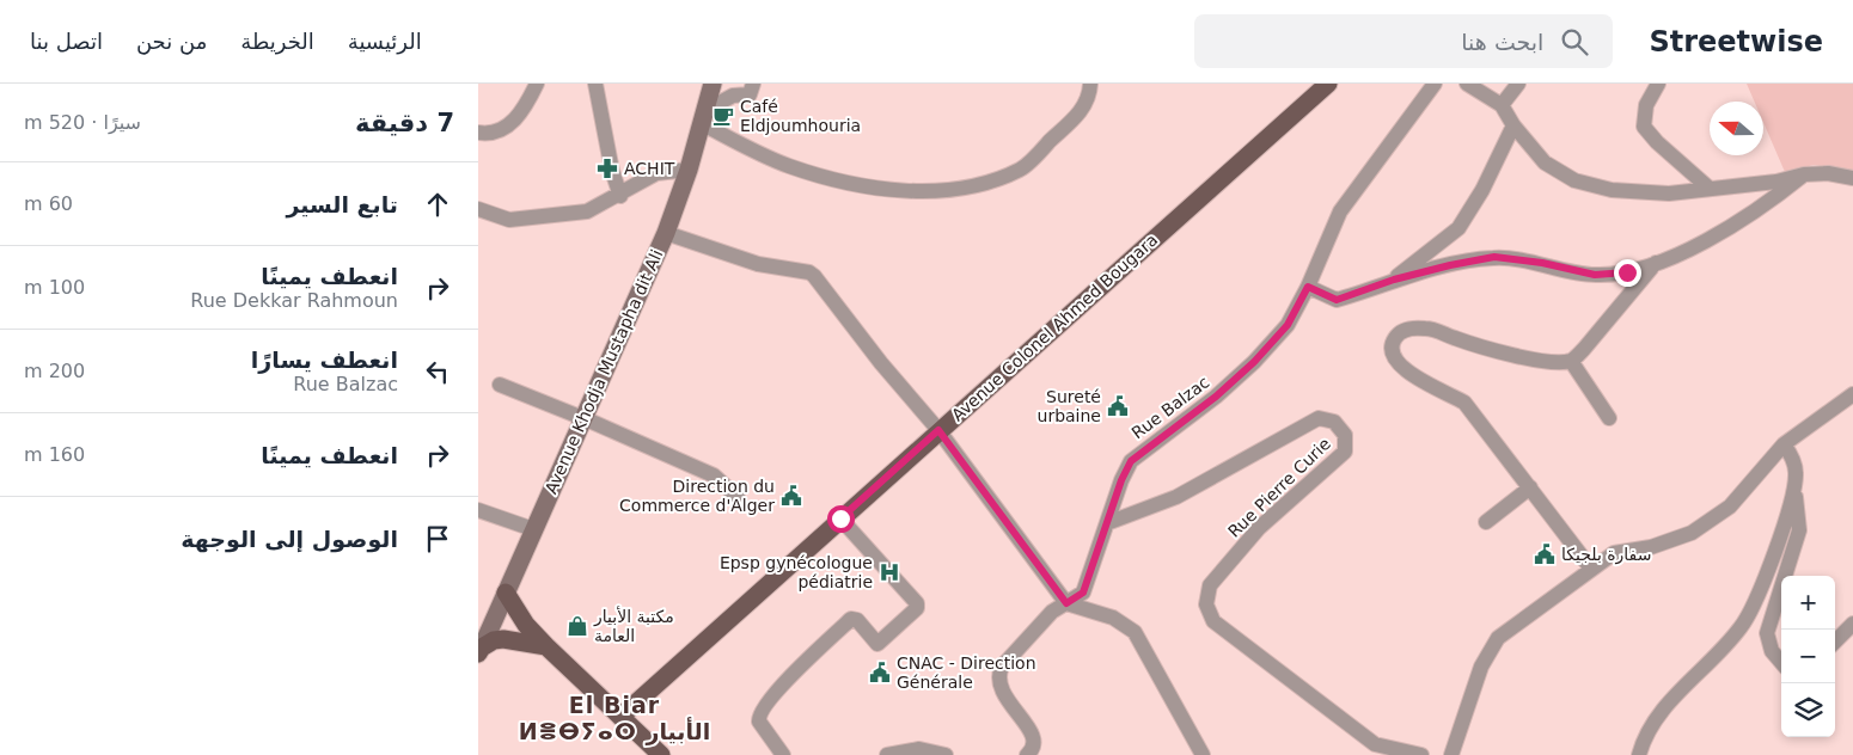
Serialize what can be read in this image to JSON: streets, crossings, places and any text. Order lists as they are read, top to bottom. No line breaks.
{"streets":{"main road":["Avenue Colonel Ahmed Bougara","Avenue Khodja Mustapha dit Ali"],"street":["Rue Balzac","Rue Pierre Curie"]},"crossings":[["Rue Balzac","Rue Pierre Curie"]],"districts":["El Biar ⵍⴻⴱⵢⴰⵔ الأبيار"],"places":{"cafe":["Café Eldjoumhouria"],"pharmacy":["ACHIT"],"public building":["Sureté urbaine","Direction du Commerce d'Alger","سفارة بلجيكا","CNAC - Direction Générale"],"hospital":["Epsp gynécologue pédiatrie"],"shop":["مكتبة الأبيار العامة"]},"north":"left","page":{"header":"Streetwise","search":"ابحث هنا","nav":["الرئيسية","الخريطة","من نحن","اتصل بنا"],"heading":["7 دقيقة","سيرًا · 520 m"],"list":[["تابع السير","60 m"],["انعطف يمينًا","Rue Dekkar Rahmoun","100 m"],["انعطف يسارًا","Rue Balzac","200 m"],["انعطف يمينًا","160 m"],"الوصول إلى الوجهة"],"map_buttons":["+","−"]}}
